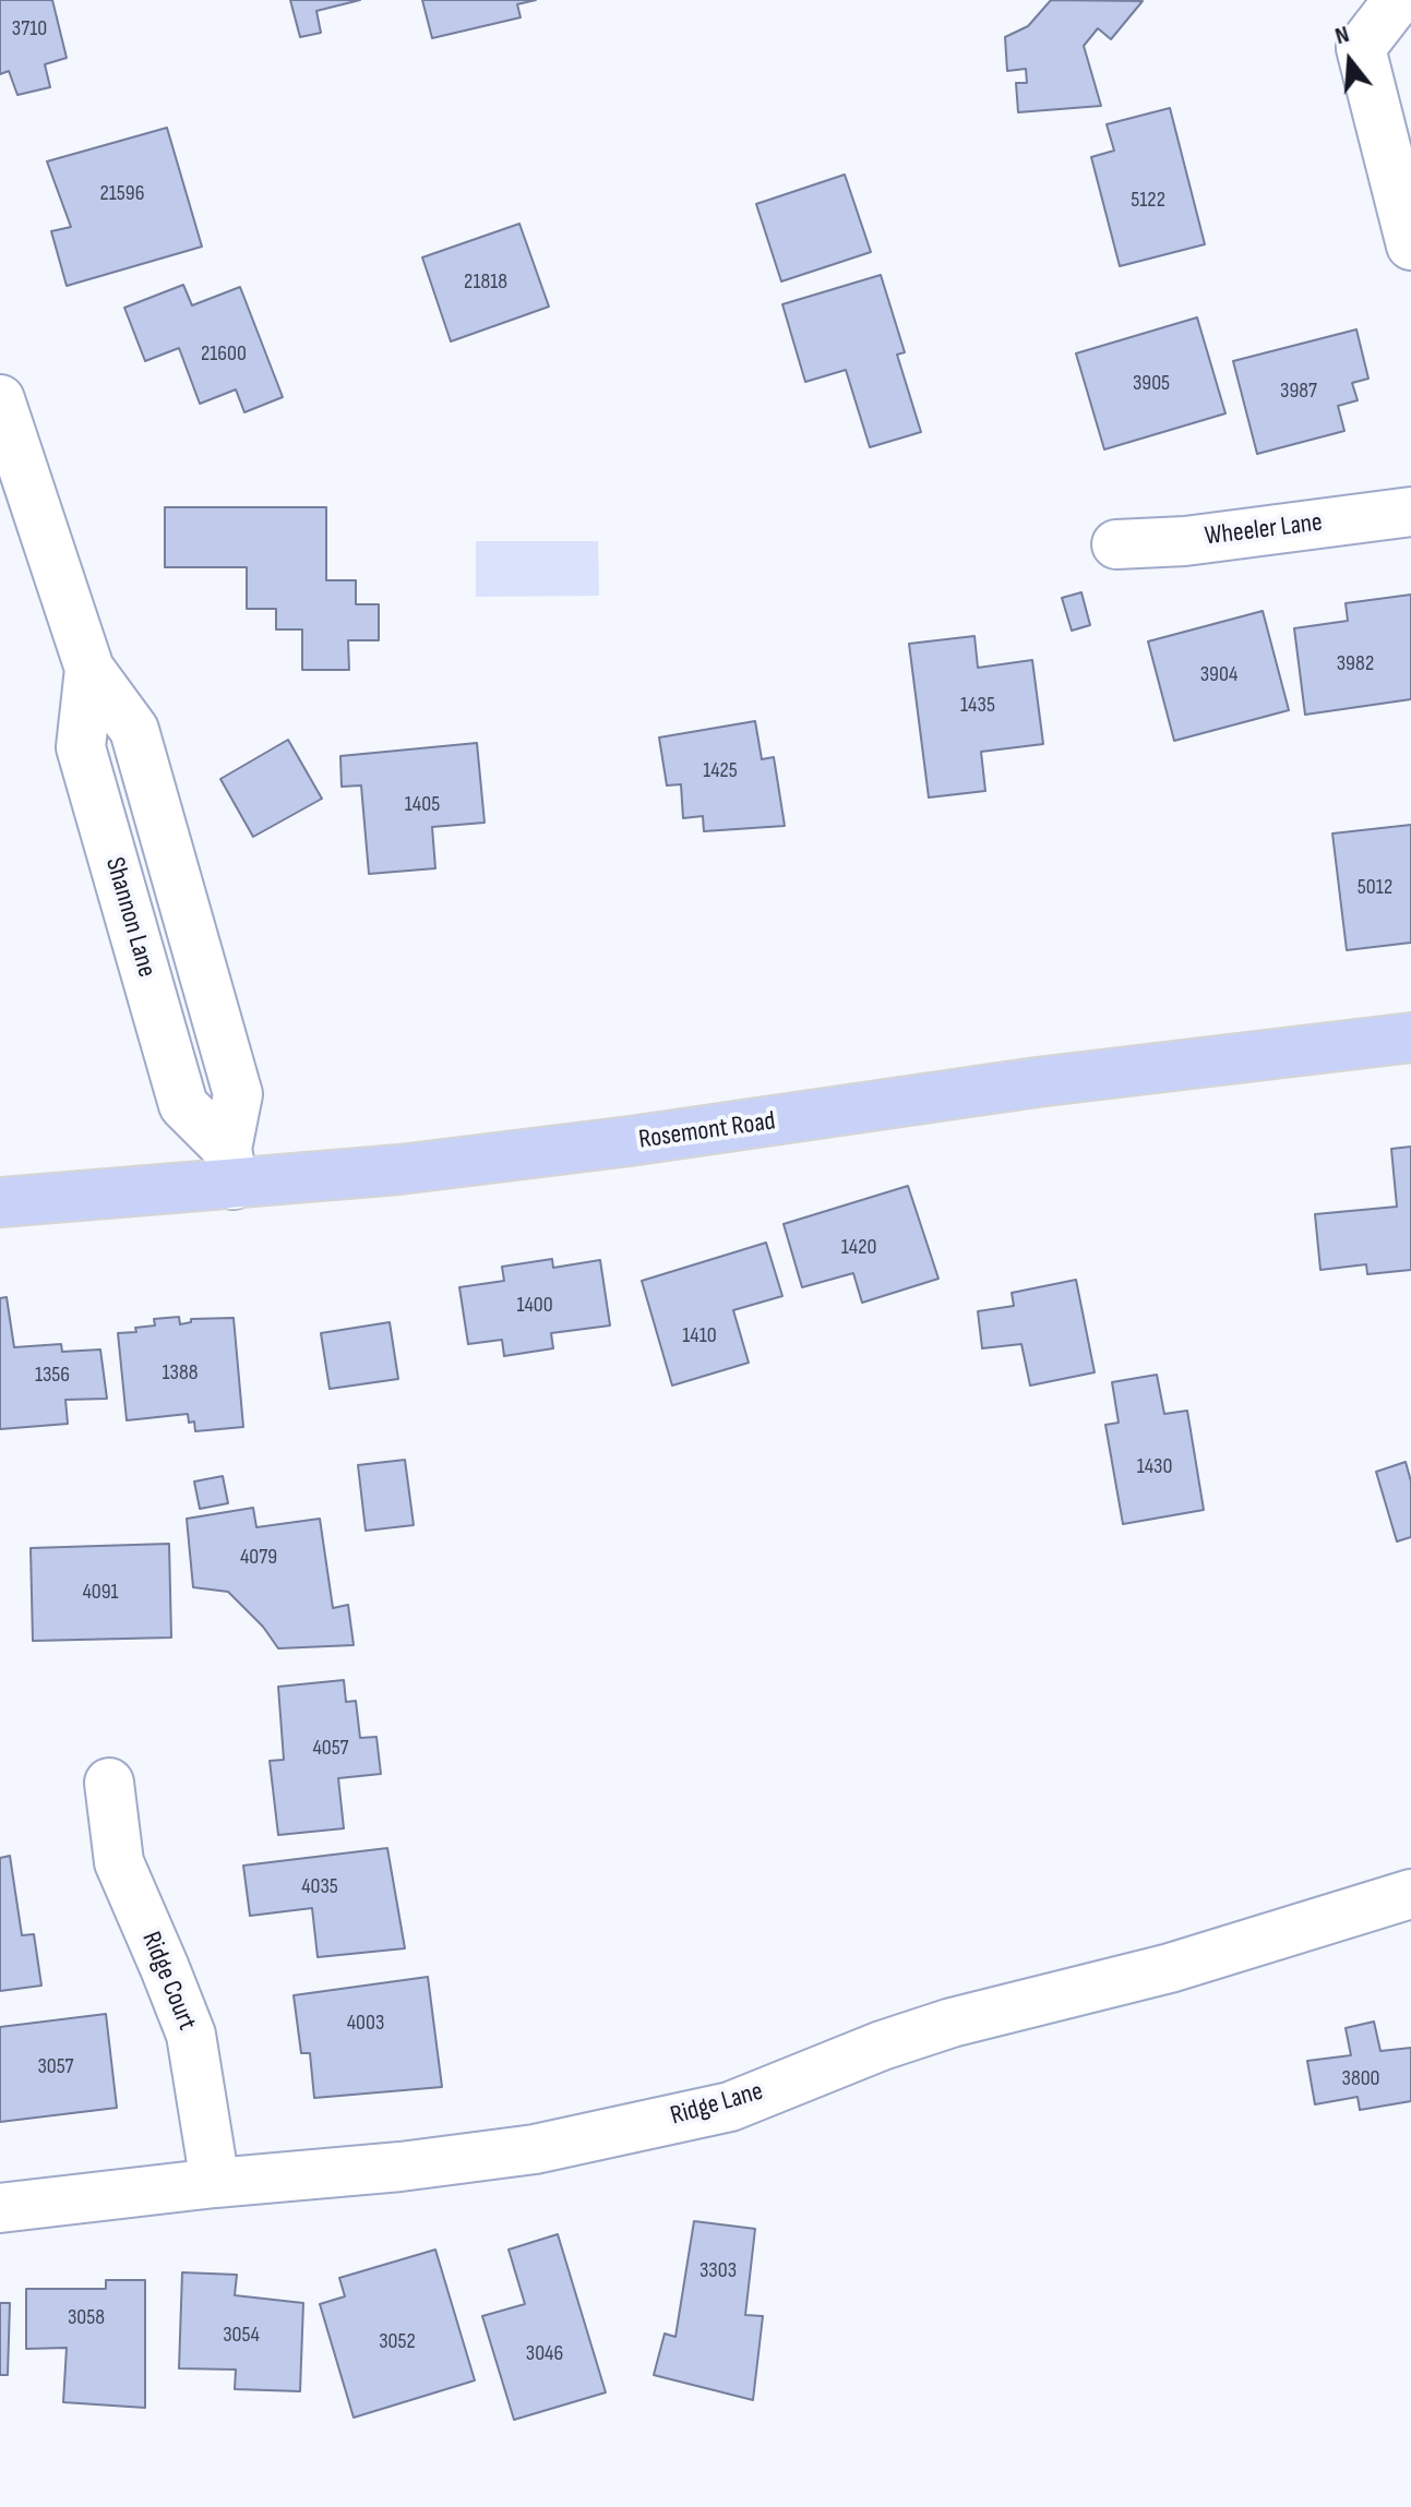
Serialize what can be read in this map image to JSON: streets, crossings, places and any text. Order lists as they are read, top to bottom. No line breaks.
{"streets":{"main road":["Rosemont Road"],"street":["Wheeler Lane","Ridge Court","Ridge Lane"]},"crossings":[["Ridge Court","Ridge Lane"]],"house_numbers":["3710","21596","5122","21818","21600","3905","3987","3982","3904","1435","1425","1405","5012","1420","1400","1410","1388","1356","1430","4079","4091","4057","4035","4003","3057","3800","3303","3058","3054","3052","3046"],"north":"top"}
